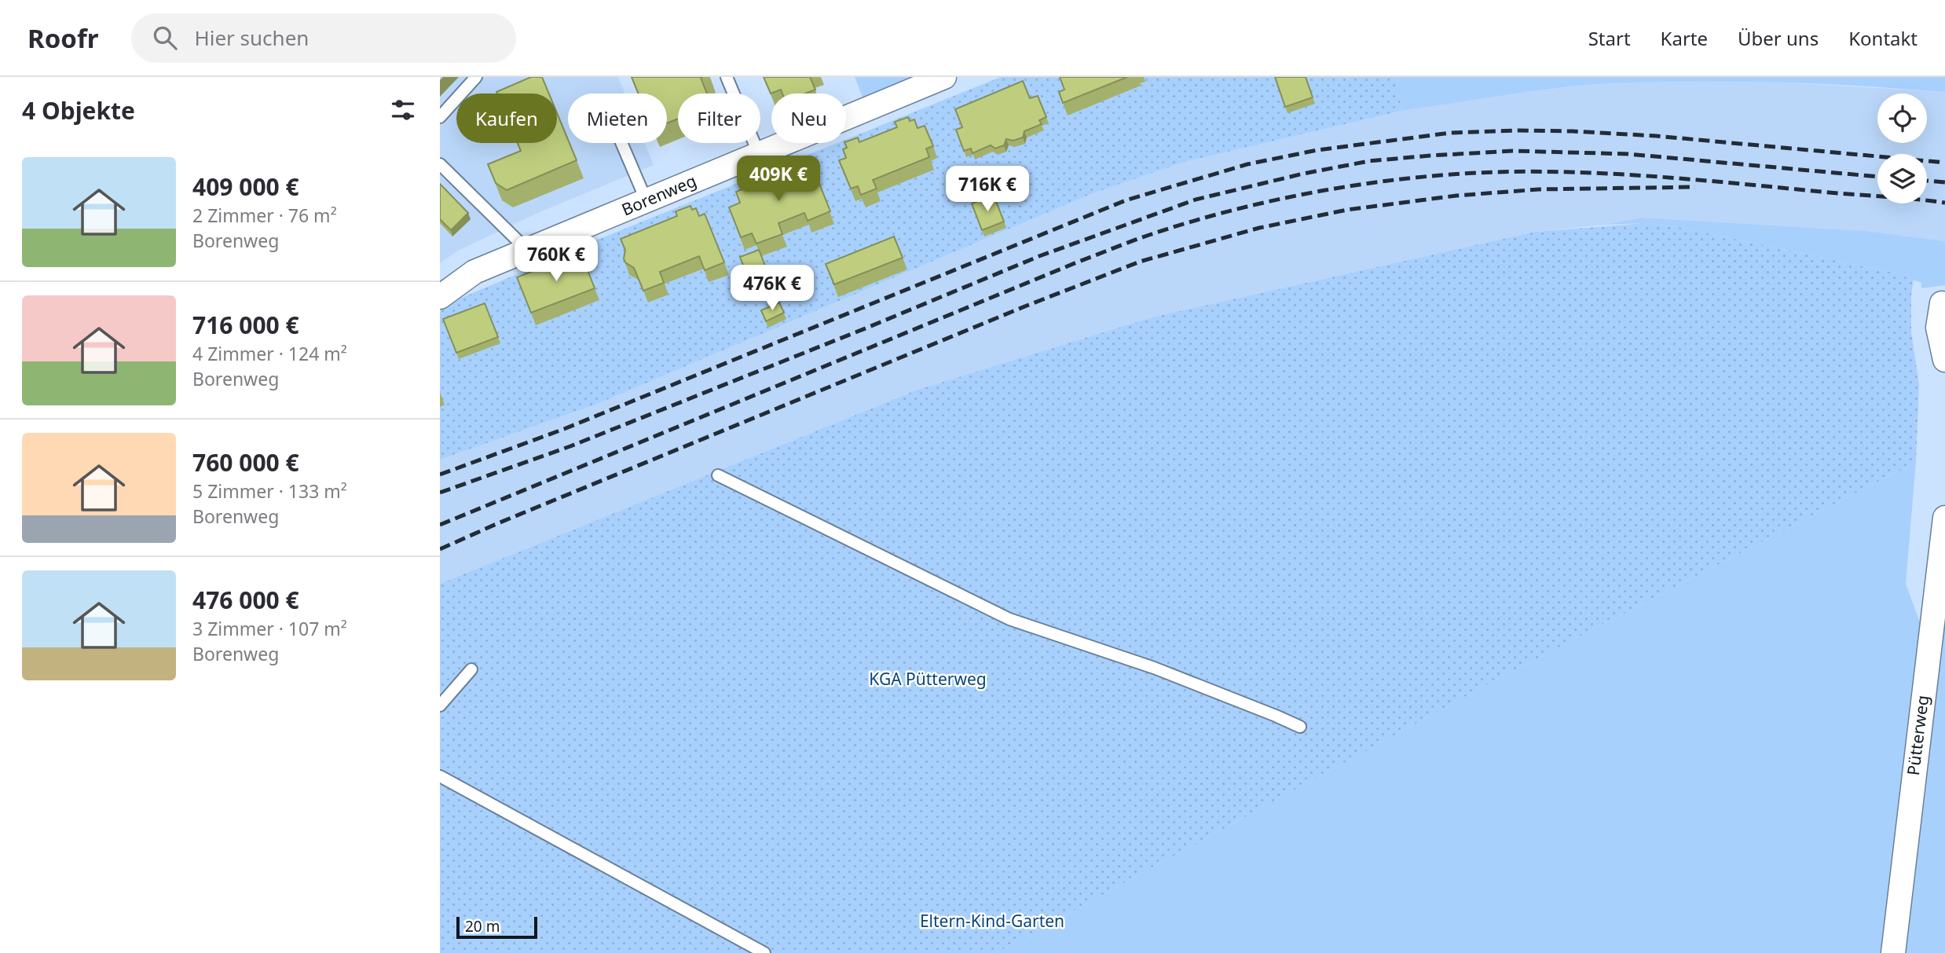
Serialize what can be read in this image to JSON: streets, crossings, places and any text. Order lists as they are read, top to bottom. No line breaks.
{"streets":{"street":["Borenweg","Pütterweg"]},"parks":["KGA Pütterweg","Eltern-Kind-Garten"],"scale_bar":"20 m","page":{"header":"Roofr","search":"Hier suchen","nav":["Start","Karte","Über uns","Kontakt"],"heading":"4 Objekte","chip":["Kaufen","Mieten","Filter","Neu"],"list":[{"name":"409 000 €","note":"2 Zimmer · 76 m² · Borenweg"},{"name":"716 000 €","note":"4 Zimmer · 124 m² · Borenweg"},{"name":"760 000 €","note":"5 Zimmer · 133 m² · Borenweg"},{"name":"476 000 €","note":"3 Zimmer · 107 m² · Borenweg"}],"price":["409K €","716K €","760K €","476K €"],"scale":"20 m"}}
